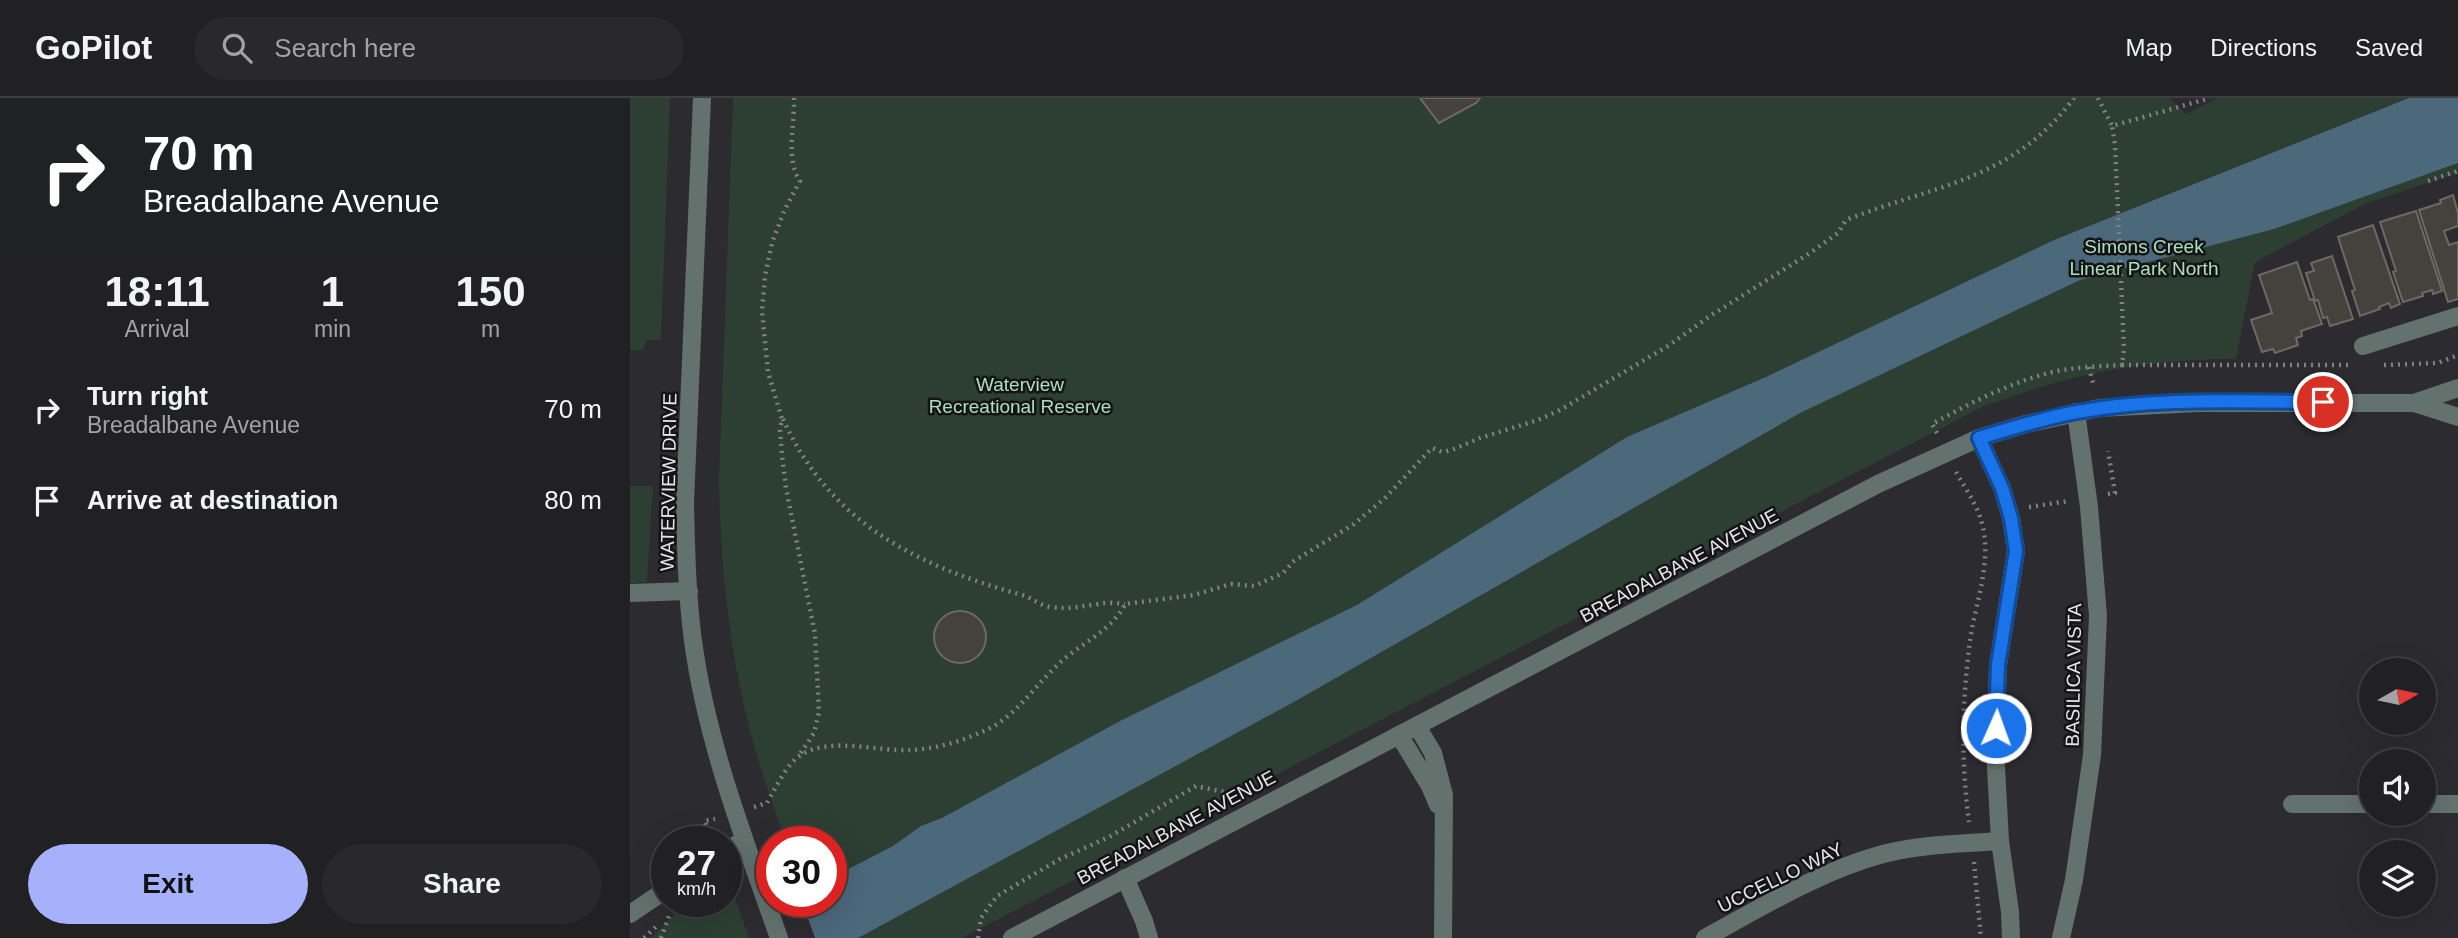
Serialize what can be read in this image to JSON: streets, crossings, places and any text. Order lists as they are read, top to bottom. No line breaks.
{"streets":{"street":["WATERVIEW DRIVE","BREADALBANE AVENUE","BASILICA VISTA","UCCELLO WAY"]},"crossings":[["BREADALBANE AVENUE","BASILICA VISTA"]],"parks":["Simons Creek Linear Park North","Waterview Recreational Reserve"],"north":"right","page":{"header":"GoPilot","search":"Search here","nav":["Map","Directions","Saved"],"turn":["70 m","Breadalbane Avenue"],"eta":["18:11","Arrival","1","min","150","m"],"list":[{"name":"Turn right","note":"Breadalbane Avenue","value":"70 m"},{"name":"Arrive at destination","value":"80 m"}],"speed":"27 km/h","limit":"30","buttons":["Exit","Share"]}}
